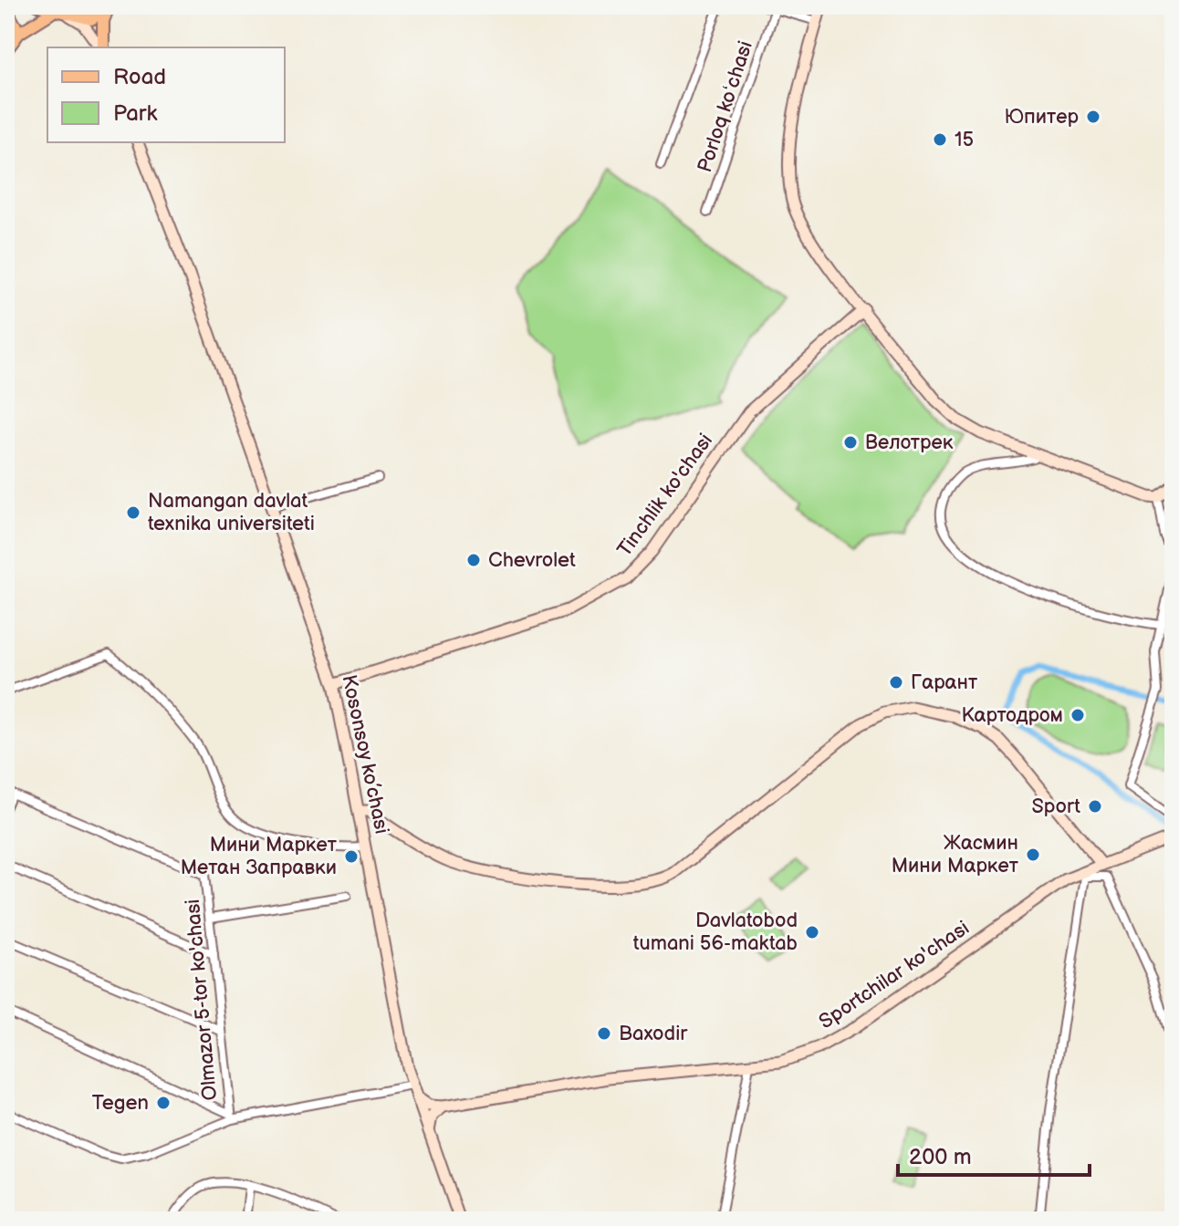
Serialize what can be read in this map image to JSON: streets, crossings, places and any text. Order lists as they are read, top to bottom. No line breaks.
{"streets":{"street":["Porloq koʻchasi","Tinchlik ko'chasi","Kosonsoy ko’chasi","Sportchilar ko'chasi","Olmazor 5-tor ko'chasi"]},"crossings":[["Tinchlik ko'chasi","Kosonsoy ko’chasi"]],"places":["Юпитер","15","Велотрек","Namangan davlat texnika universiteti","Chevrolet","Гарант","Картодром","Sport","Жасмин Мини Маркет","Мини Маркет Метан Заправки","Davlatobod tumani 56-maktab","Baxodir","Tegen"],"legend":["Road","Park"],"scale_bar":"200 m"}
